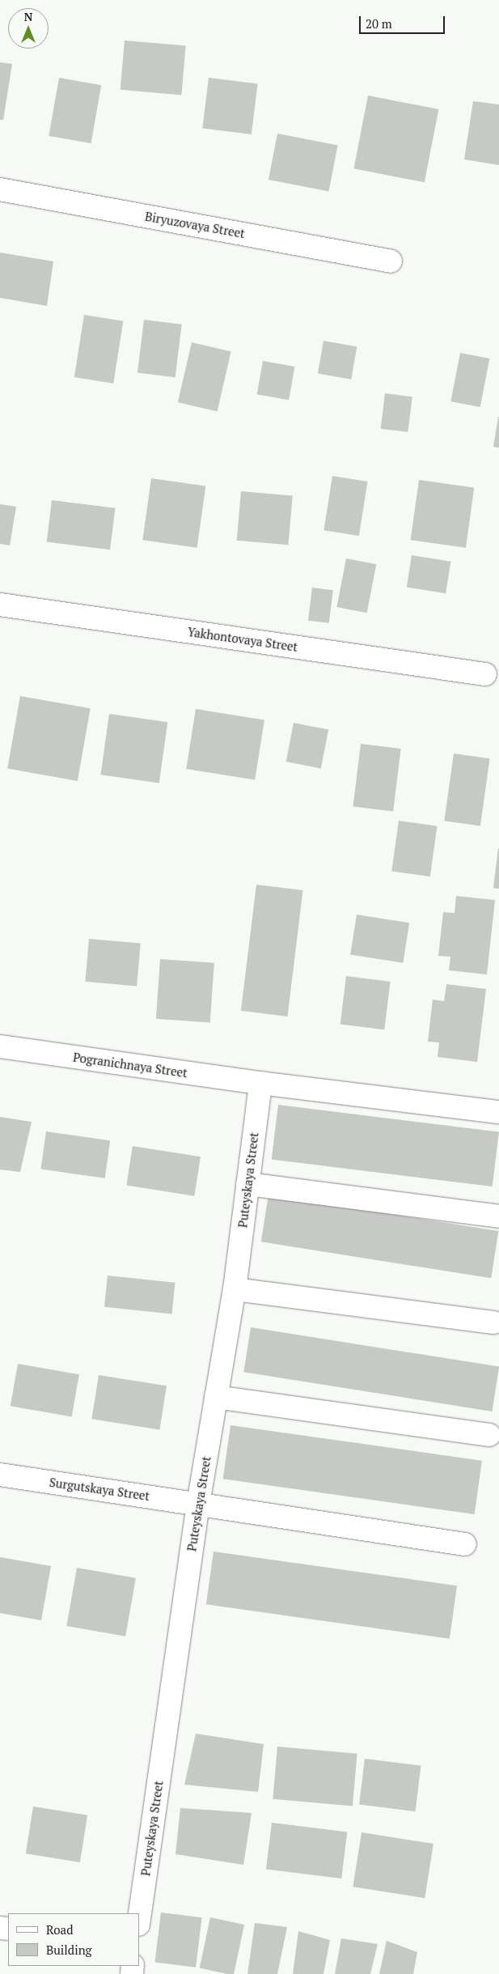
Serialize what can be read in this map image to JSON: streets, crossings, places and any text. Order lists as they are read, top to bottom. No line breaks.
{"streets":{"street":["Biryuzovaya Street","Yakhontovaya Street","Pogranichnaya Street","Puteyskaya Street","Surgutskaya Street"]},"crossings":[["Pogranichnaya Street","Puteyskaya Street"],["Puteyskaya Street","Surgutskaya Street"]],"legend":["Road","Building"],"scale_bar":"20 m","north":"top"}
